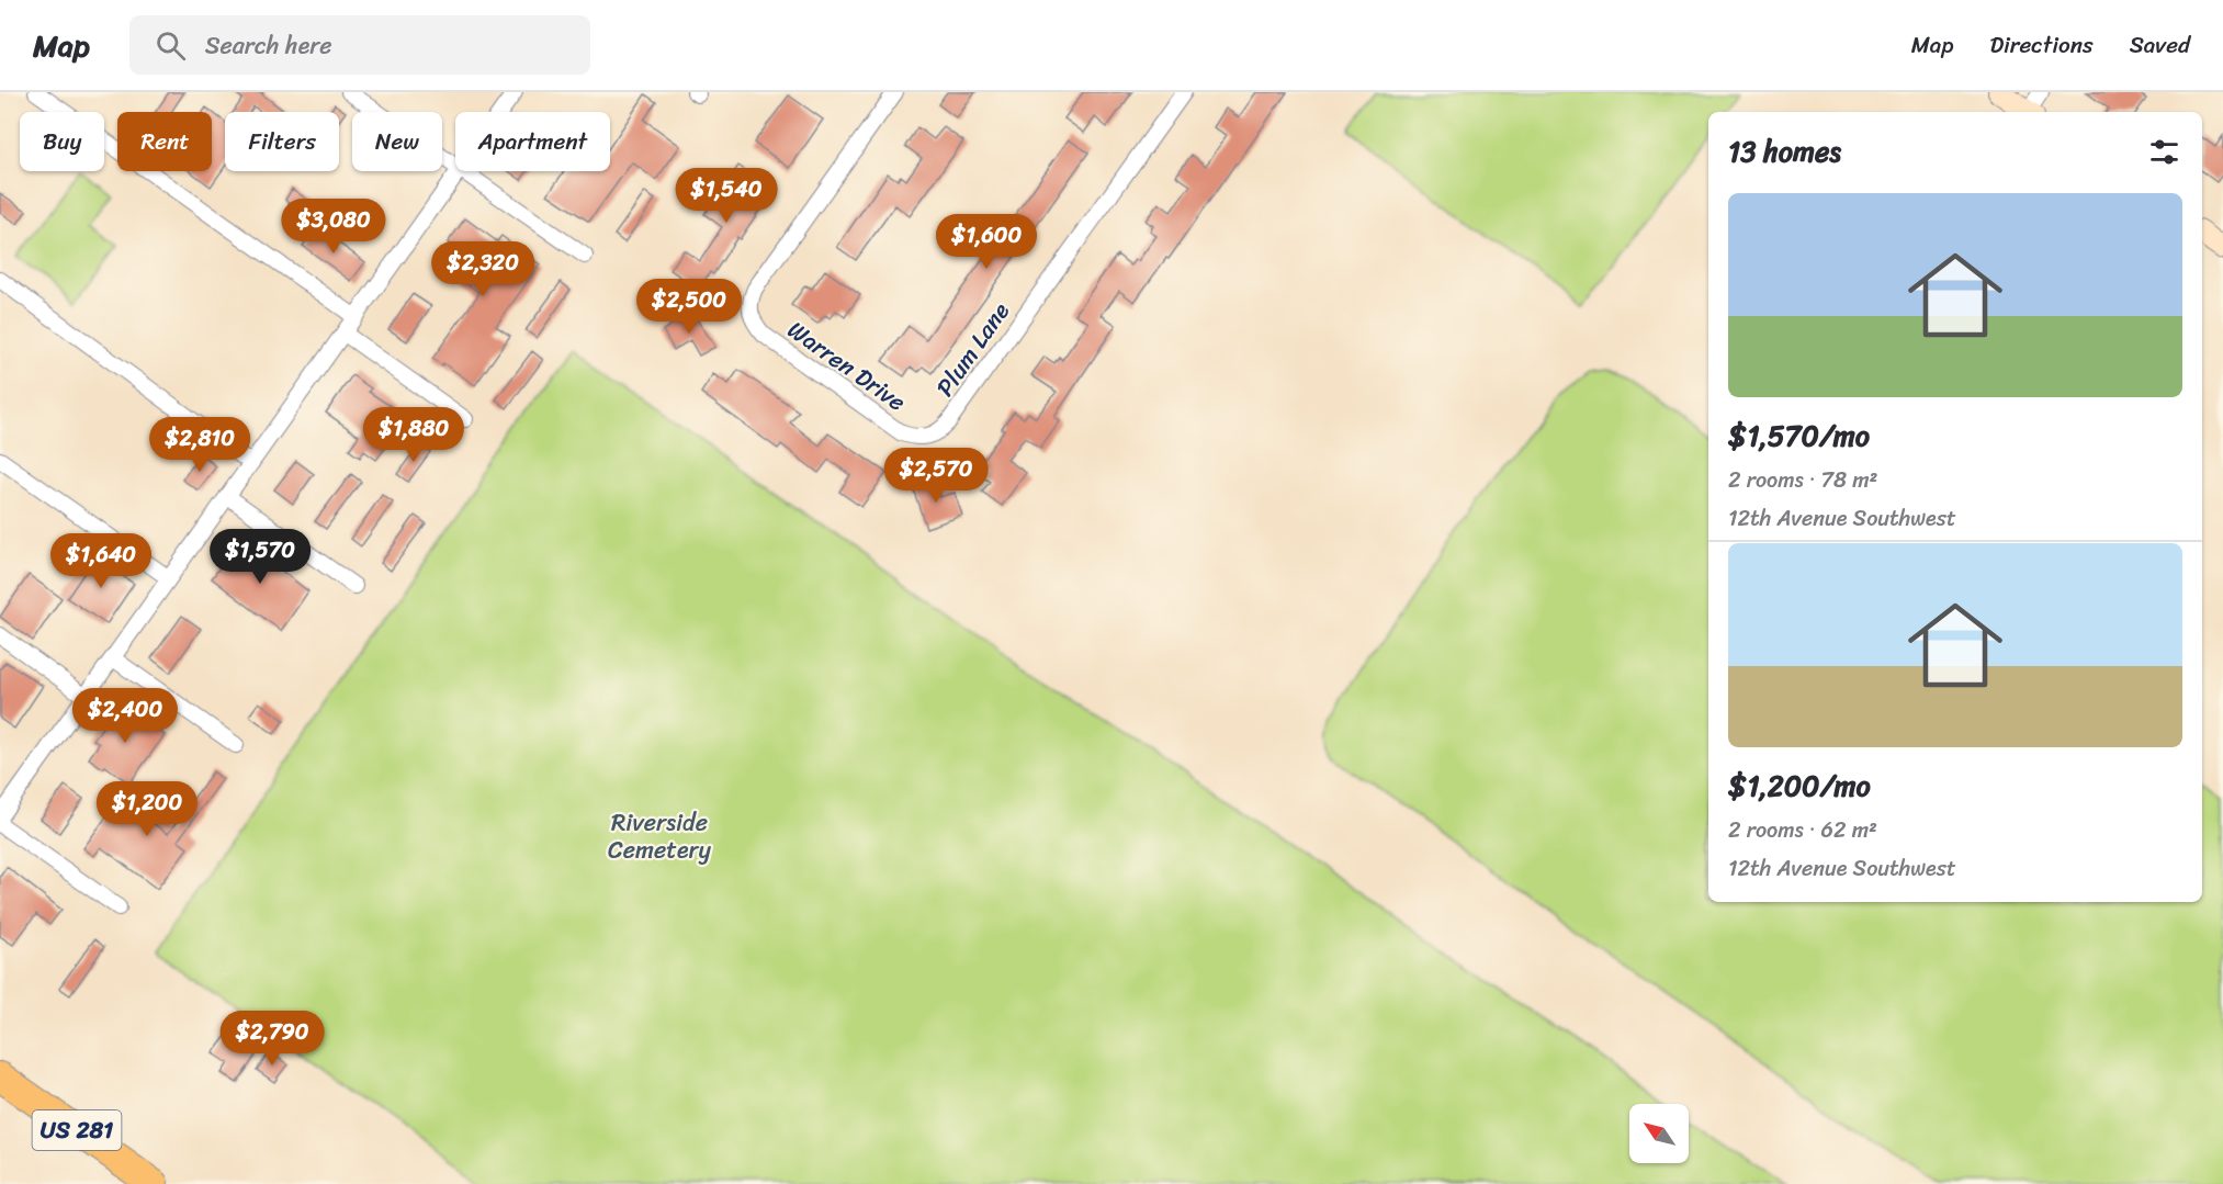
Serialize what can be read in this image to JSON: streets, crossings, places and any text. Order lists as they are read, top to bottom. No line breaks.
{"streets":{"highway":["US 281"],"street":["Plum Lane","Warren Drive"]},"crossings":[["Plum Lane","Warren Drive"]],"parks":["Riverside Cemetery"],"north":"top left","page":{"header":"Map","search":"Search here","nav":["Map","Directions","Saved"],"chip":["Buy","Rent","Filters","New","Apartment"],"heading":"13 homes","price":["$1,540","$3,080","$1,600","$2,320","$2,500","$1,880","$2,810","$2,570","$1,570","$1,640","$2,400","$1,200","$2,790"],"list":[{"name":"$1,570/mo","note":"2 rooms · 78 m² · 12th Avenue Southwest"},{"name":"$1,200/mo","note":"2 rooms · 62 m² · 12th Avenue Southwest"}]}}
